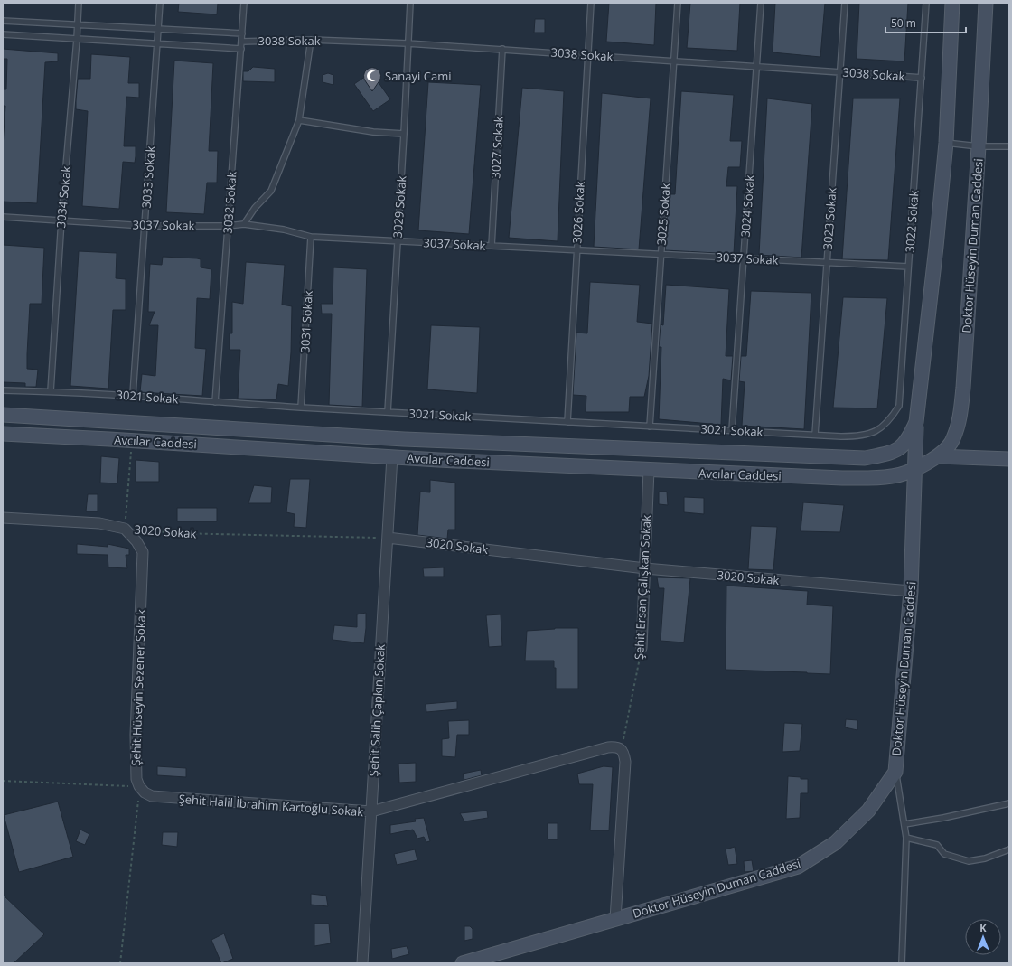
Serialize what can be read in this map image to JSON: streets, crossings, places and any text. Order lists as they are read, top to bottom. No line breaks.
{"streets":{"main road":["Doktor Hüseyin Duman Caddesi","Avcılar Caddesi"],"street":["3020 Sokak","Şehit Ersan Çalışkan Sokak","Şehit Hüseyin Sezener Sokak","Şehit Salih Çapkın Sokak","Şehit Halil İbrahim Kartoğlu Sokak"],"lane":["3038 Sokak","3027 Sokak","3033 Sokak","3034 Sokak","3032 Sokak","3024 Sokak","3029 Sokak","3026 Sokak","3025 Sokak","3023 Sokak","3022 Sokak","3037 Sokak","3031 Sokak","3021 Sokak"]},"crossings":[["3038 Sokak","3027 Sokak"],["3038 Sokak","3033 Sokak"],["3038 Sokak","3034 Sokak"],["3038 Sokak","3032 Sokak"],["3038 Sokak","3024 Sokak"],["3038 Sokak","3029 Sokak"],["3038 Sokak","3026 Sokak"],["3038 Sokak","3025 Sokak"],["3038 Sokak","3023 Sokak"],["3038 Sokak","3022 Sokak"],["3027 Sokak","3037 Sokak"],["3033 Sokak","3037 Sokak"],["3033 Sokak","3021 Sokak"],["3034 Sokak","3037 Sokak"],["3034 Sokak","3021 Sokak"],["3032 Sokak","3037 Sokak"],["3032 Sokak","3021 Sokak"],["3024 Sokak","3037 Sokak"],["3024 Sokak","3021 Sokak"],["3029 Sokak","3037 Sokak"],["3029 Sokak","3021 Sokak"],["3026 Sokak","3037 Sokak"],["3026 Sokak","3021 Sokak"],["3025 Sokak","3037 Sokak"],["3025 Sokak","3021 Sokak"],["3023 Sokak","3037 Sokak"],["3023 Sokak","3021 Sokak"],["3022 Sokak","3037 Sokak"],["3022 Sokak","3021 Sokak"],["3037 Sokak","3031 Sokak"],["Doktor Hüseyin Duman Caddesi","Avcılar Caddesi"],["Doktor Hüseyin Duman Caddesi","3020 Sokak"],["3031 Sokak","3021 Sokak"],["Avcılar Caddesi","Şehit Ersan Çalışkan Sokak"],["Avcılar Caddesi","Şehit Salih Çapkın Sokak"],["3020 Sokak","Şehit Ersan Çalışkan Sokak"],["3020 Sokak","Şehit Hüseyin Sezener Sokak"],["3020 Sokak","Şehit Salih Çapkın Sokak"],["Şehit Ersan Çalışkan Sokak","Şehit Halil İbrahim Kartoğlu Sokak"],["Şehit Hüseyin Sezener Sokak","Şehit Halil İbrahim Kartoğlu Sokak"],["Şehit Salih Çapkın Sokak","Şehit Halil İbrahim Kartoğlu Sokak"]],"places":{"mosque":["Sanayi Cami"]},"scale_bar":"50 m","north":"top"}
